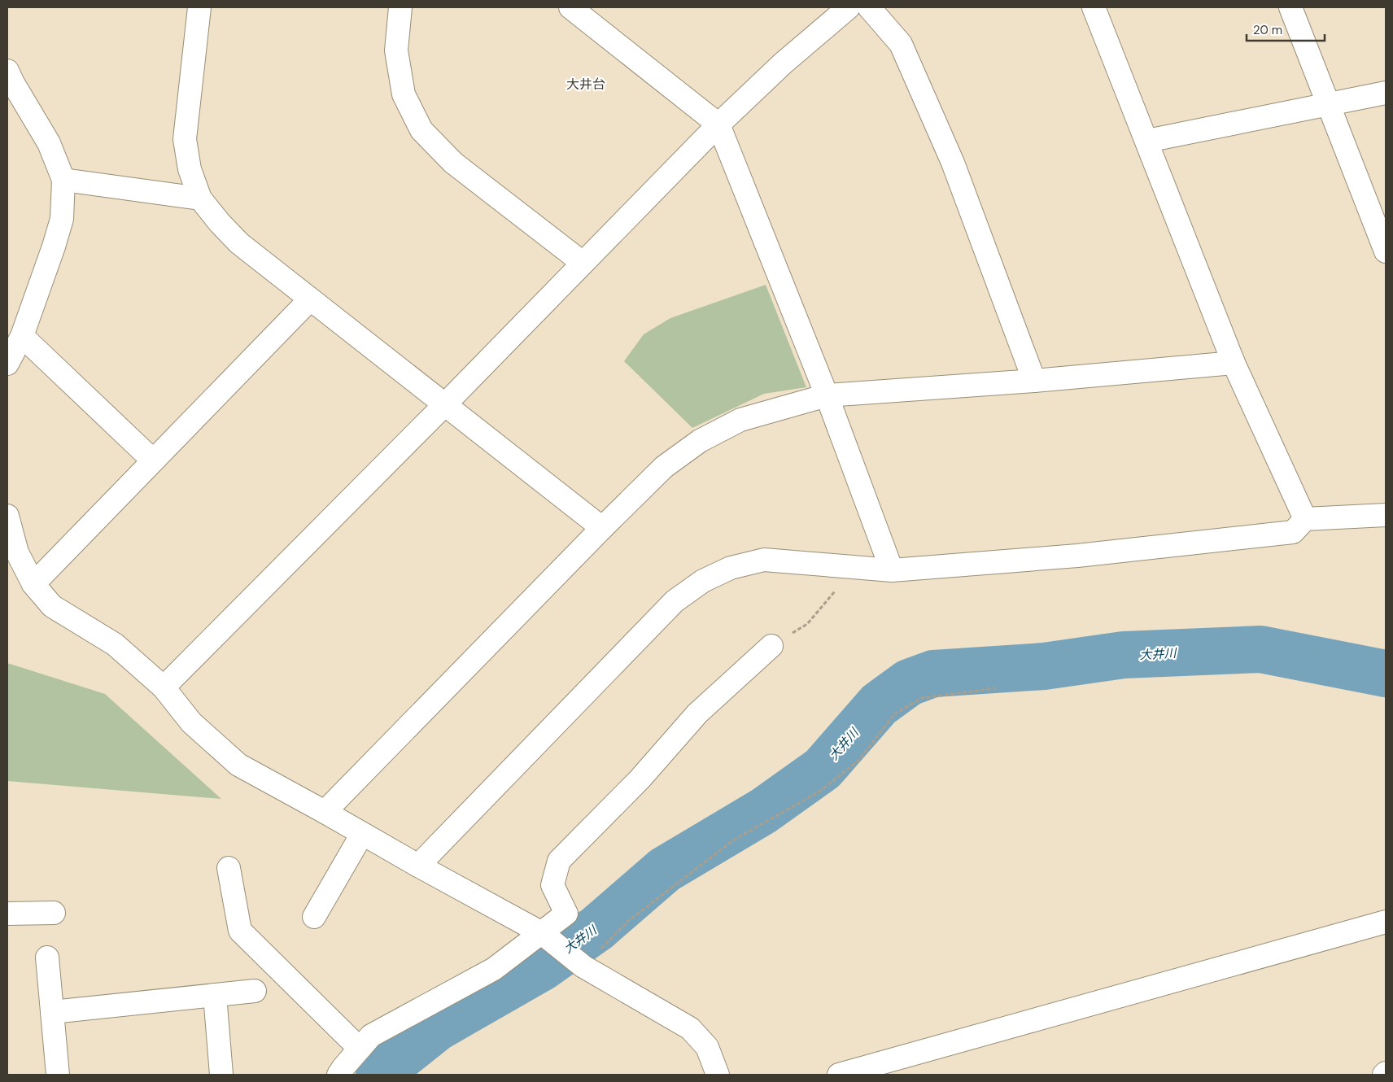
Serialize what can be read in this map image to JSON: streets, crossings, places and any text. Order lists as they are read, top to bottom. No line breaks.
{"districts":["大井台"],"water":["大井川"],"scale_bar":"20 m"}
